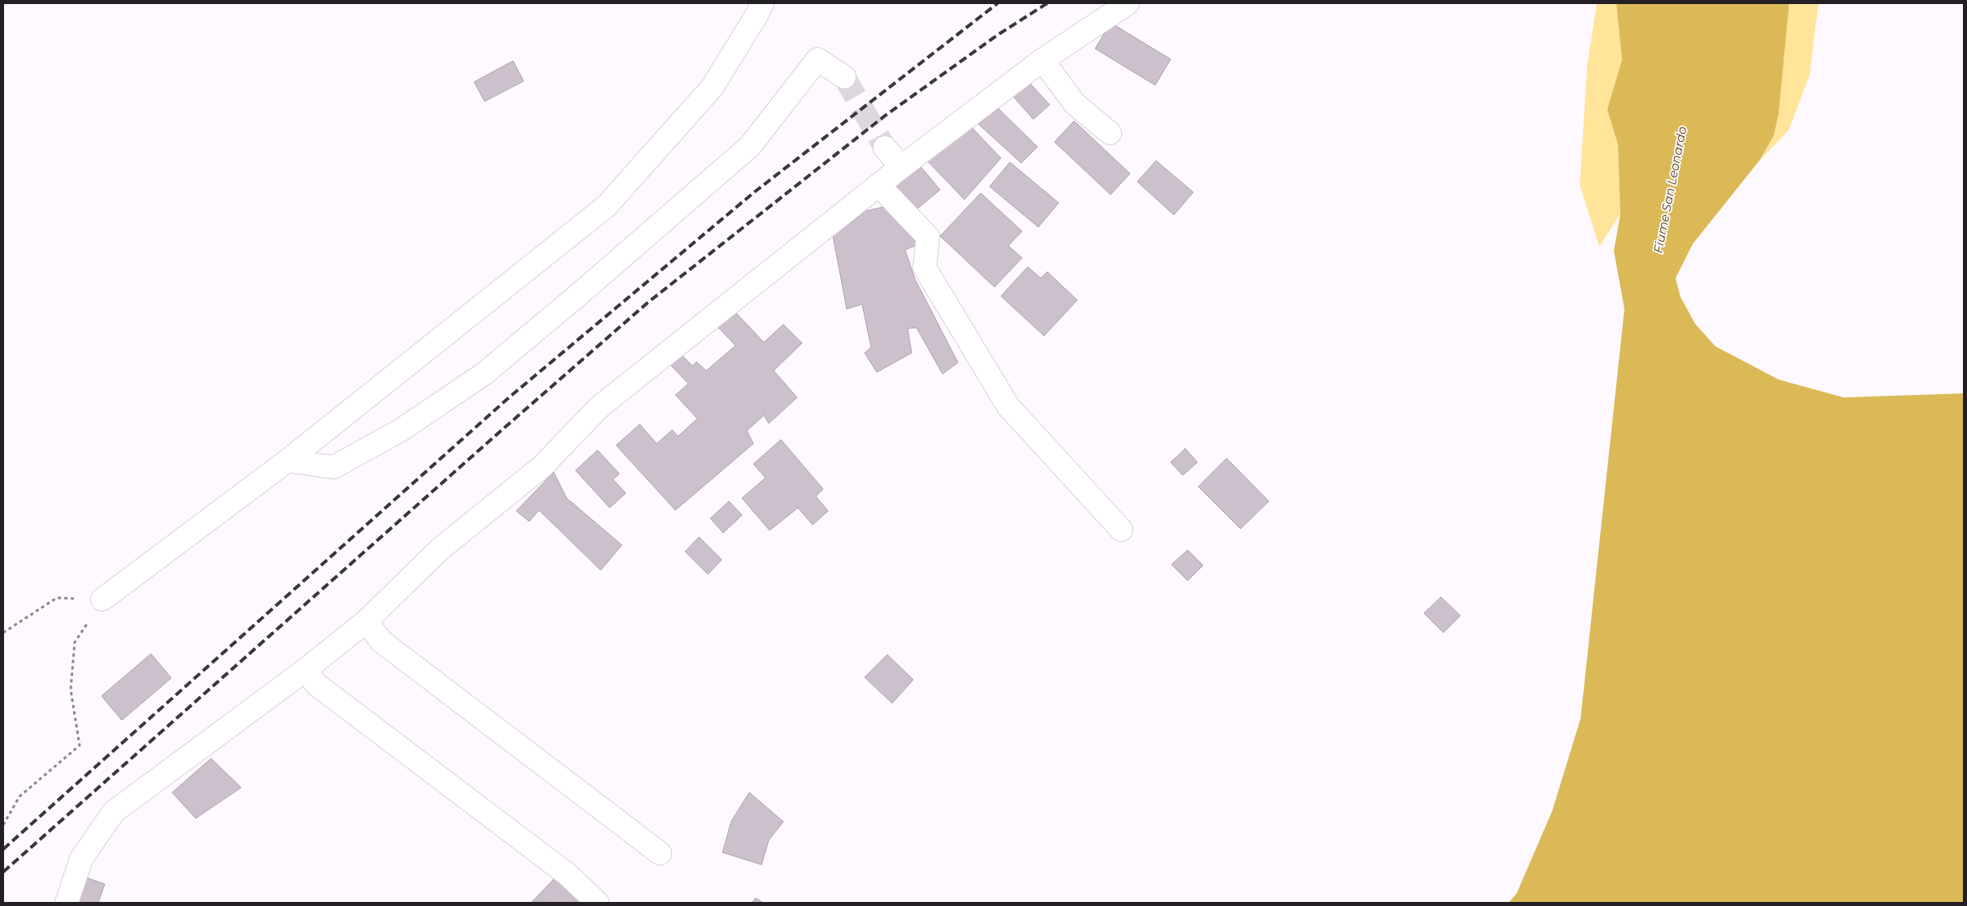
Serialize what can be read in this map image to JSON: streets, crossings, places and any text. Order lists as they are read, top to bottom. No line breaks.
{"water":["Fiume San Leonardo"]}
